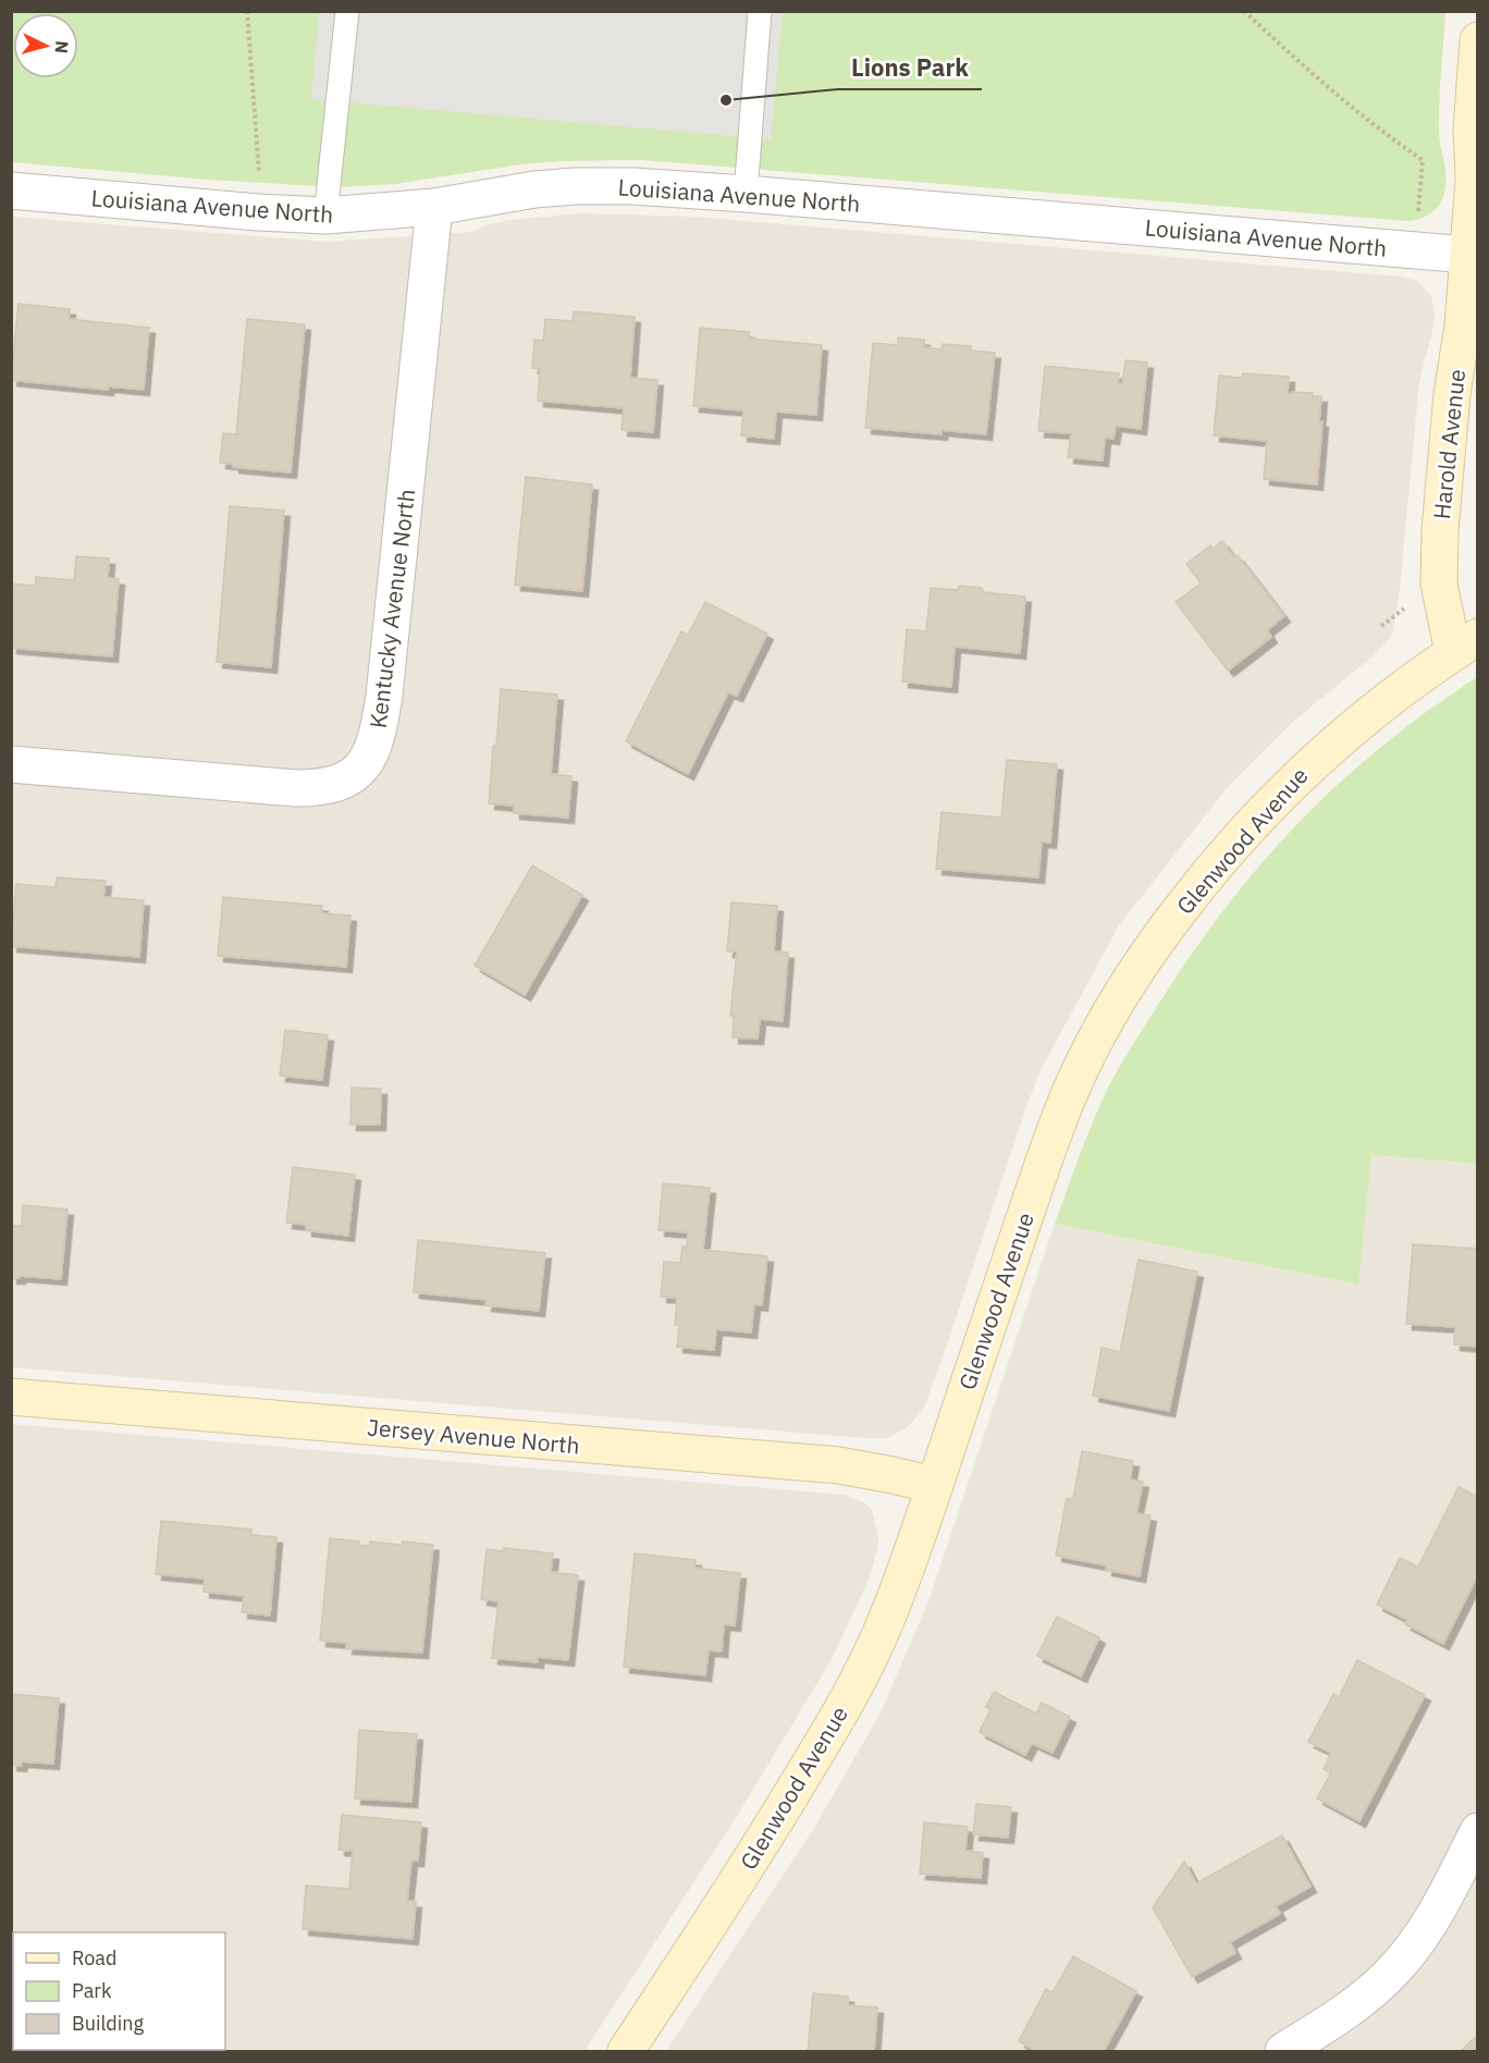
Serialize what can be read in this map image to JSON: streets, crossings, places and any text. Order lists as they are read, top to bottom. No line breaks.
{"streets":{"street":["Louisiana Avenue North","Harold Avenue","Kentucky Avenue North","Glenwood Avenue","Jersey Avenue North"]},"crossings":[["Louisiana Avenue North","Harold Avenue"],["Louisiana Avenue North","Kentucky Avenue North"],["Harold Avenue","Glenwood Avenue"],["Glenwood Avenue","Jersey Avenue North"]],"places":["Lions Park"],"legend":["Road","Park","Building"],"north":"right"}
